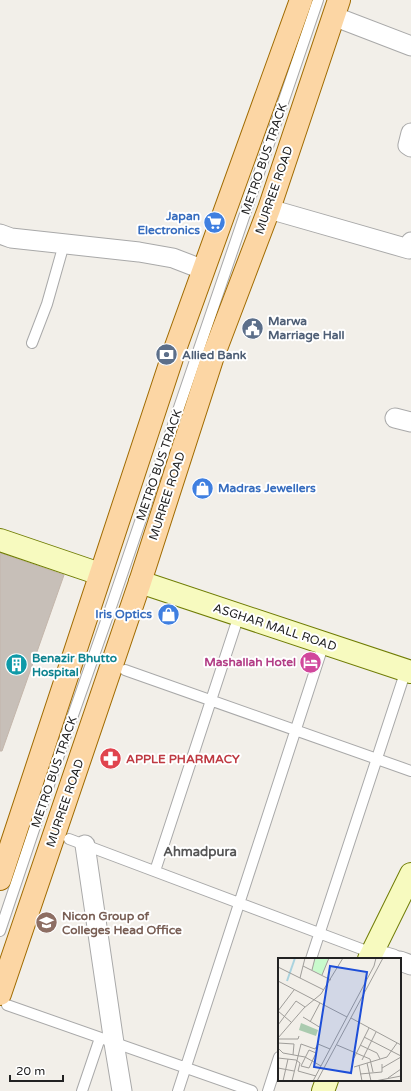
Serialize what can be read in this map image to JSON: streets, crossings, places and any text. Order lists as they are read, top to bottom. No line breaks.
{"streets":{"main road":["MURREE ROAD","ASGHAR MALL ROAD"],"lane":["METRO BUS TRACK"]},"crossings":[["MURREE ROAD","ASGHAR MALL ROAD"]],"districts":["Ahmadpura"],"places":{"supermarket":["Japan Electronics"],"public building":["Marwa Marriage Hall"],"bank":["Allied Bank"],"shop":["Madras Jewellers","Iris Optics"],"hotel":["Mashallah Hotel"],"building":["Benazir Bhutto Hospital"],"pharmacy":["APPLE PHARMACY"],"school or university":["Nicon Group of Colleges Head Office"]},"scale_bar":"20 m"}
